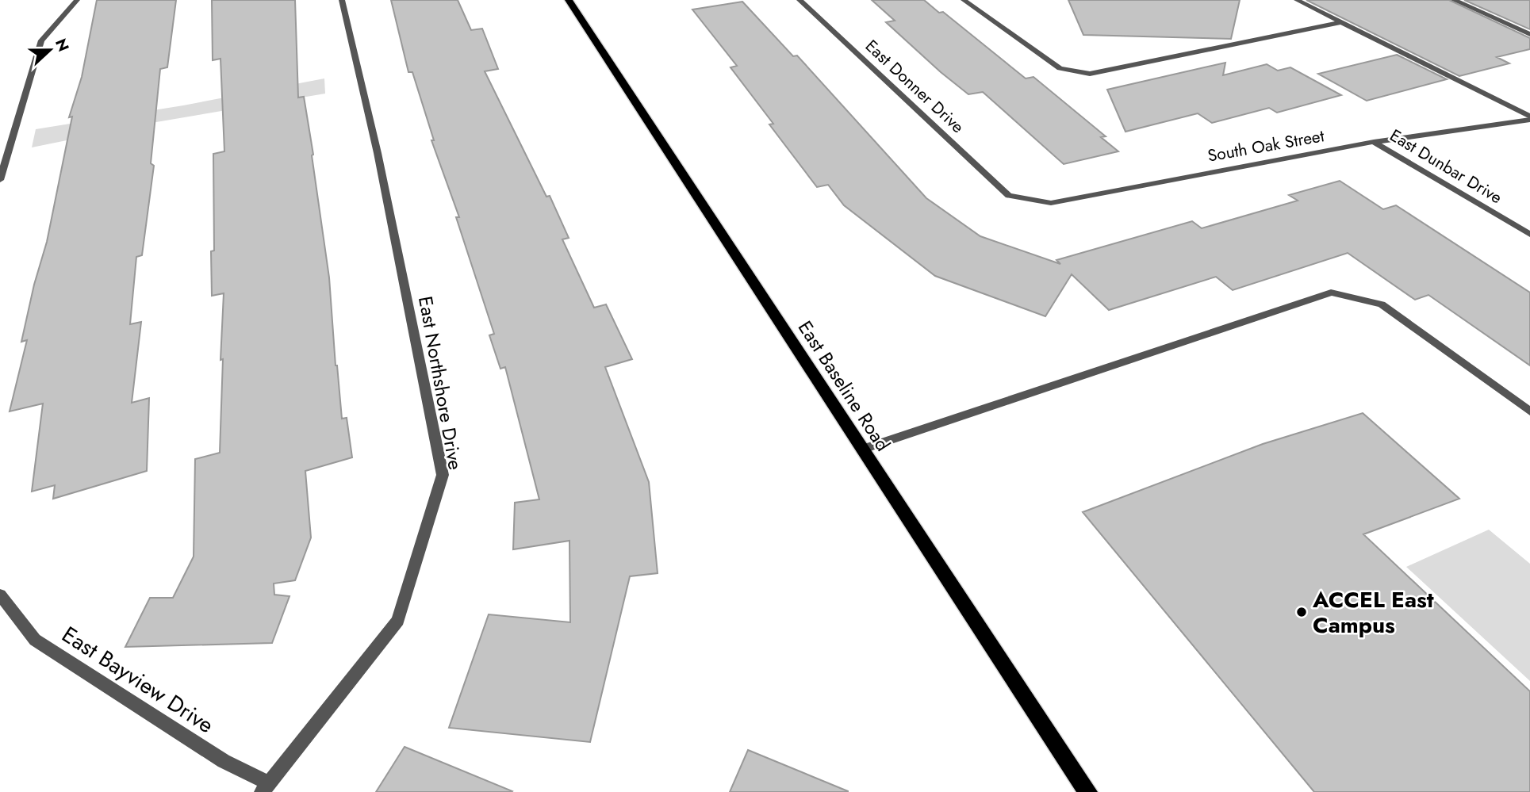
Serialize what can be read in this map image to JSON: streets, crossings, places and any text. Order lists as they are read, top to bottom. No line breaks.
{"streets":{"main road":["East Baseline Road"],"street":["East Donner Drive","South Oak Street","East Dunbar Drive","East Northshore Drive","East Bayview Drive"]},"crossings":[["East Donner Drive","South Oak Street"],["South Oak Street","East Dunbar Drive"],["East Northshore Drive","East Bayview Drive"]],"places":["ACCEL East Campus"],"north":"right"}
